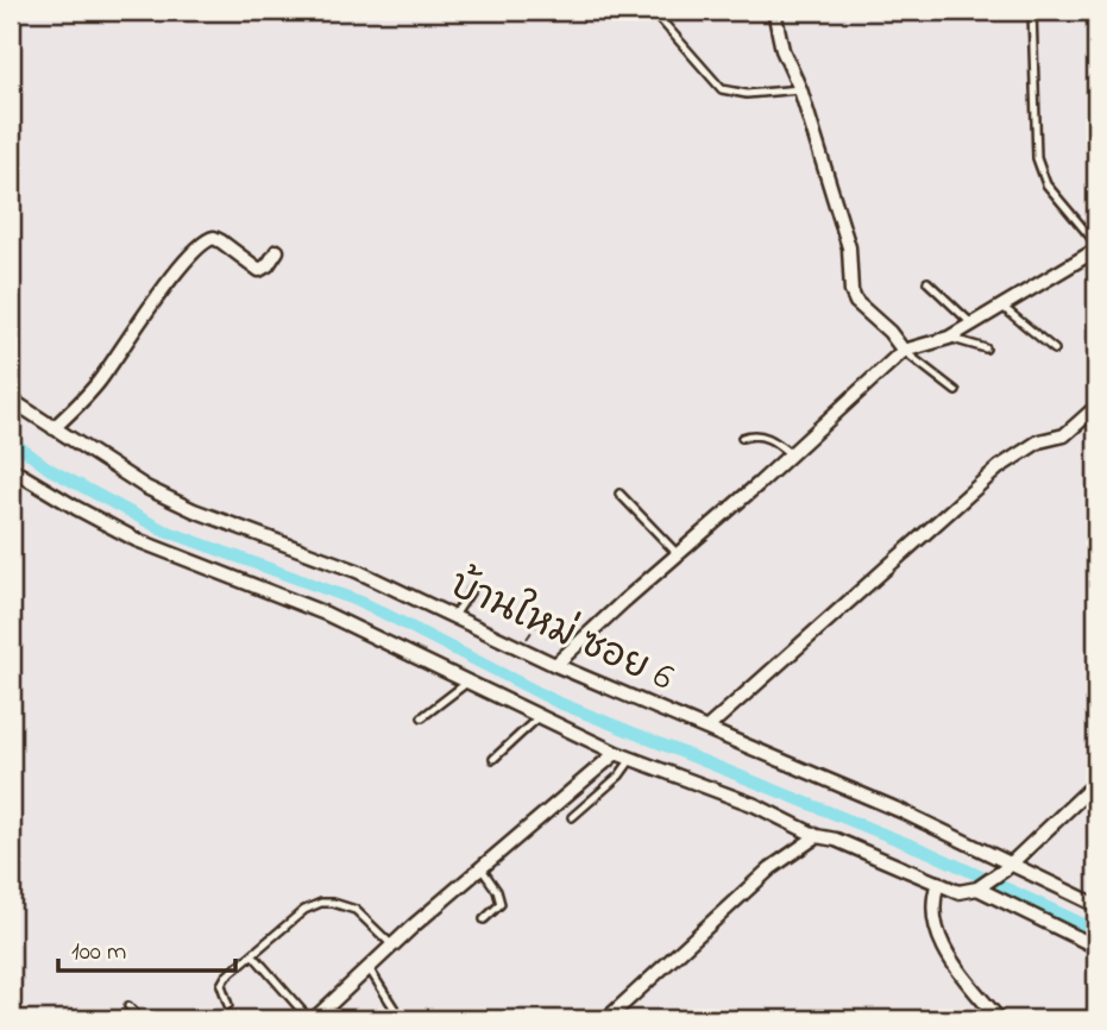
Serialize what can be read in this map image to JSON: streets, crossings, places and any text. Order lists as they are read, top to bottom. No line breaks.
{"streets":{"street":["บ้านใหม่ ซอย 6"]},"scale_bar":"100 m"}
